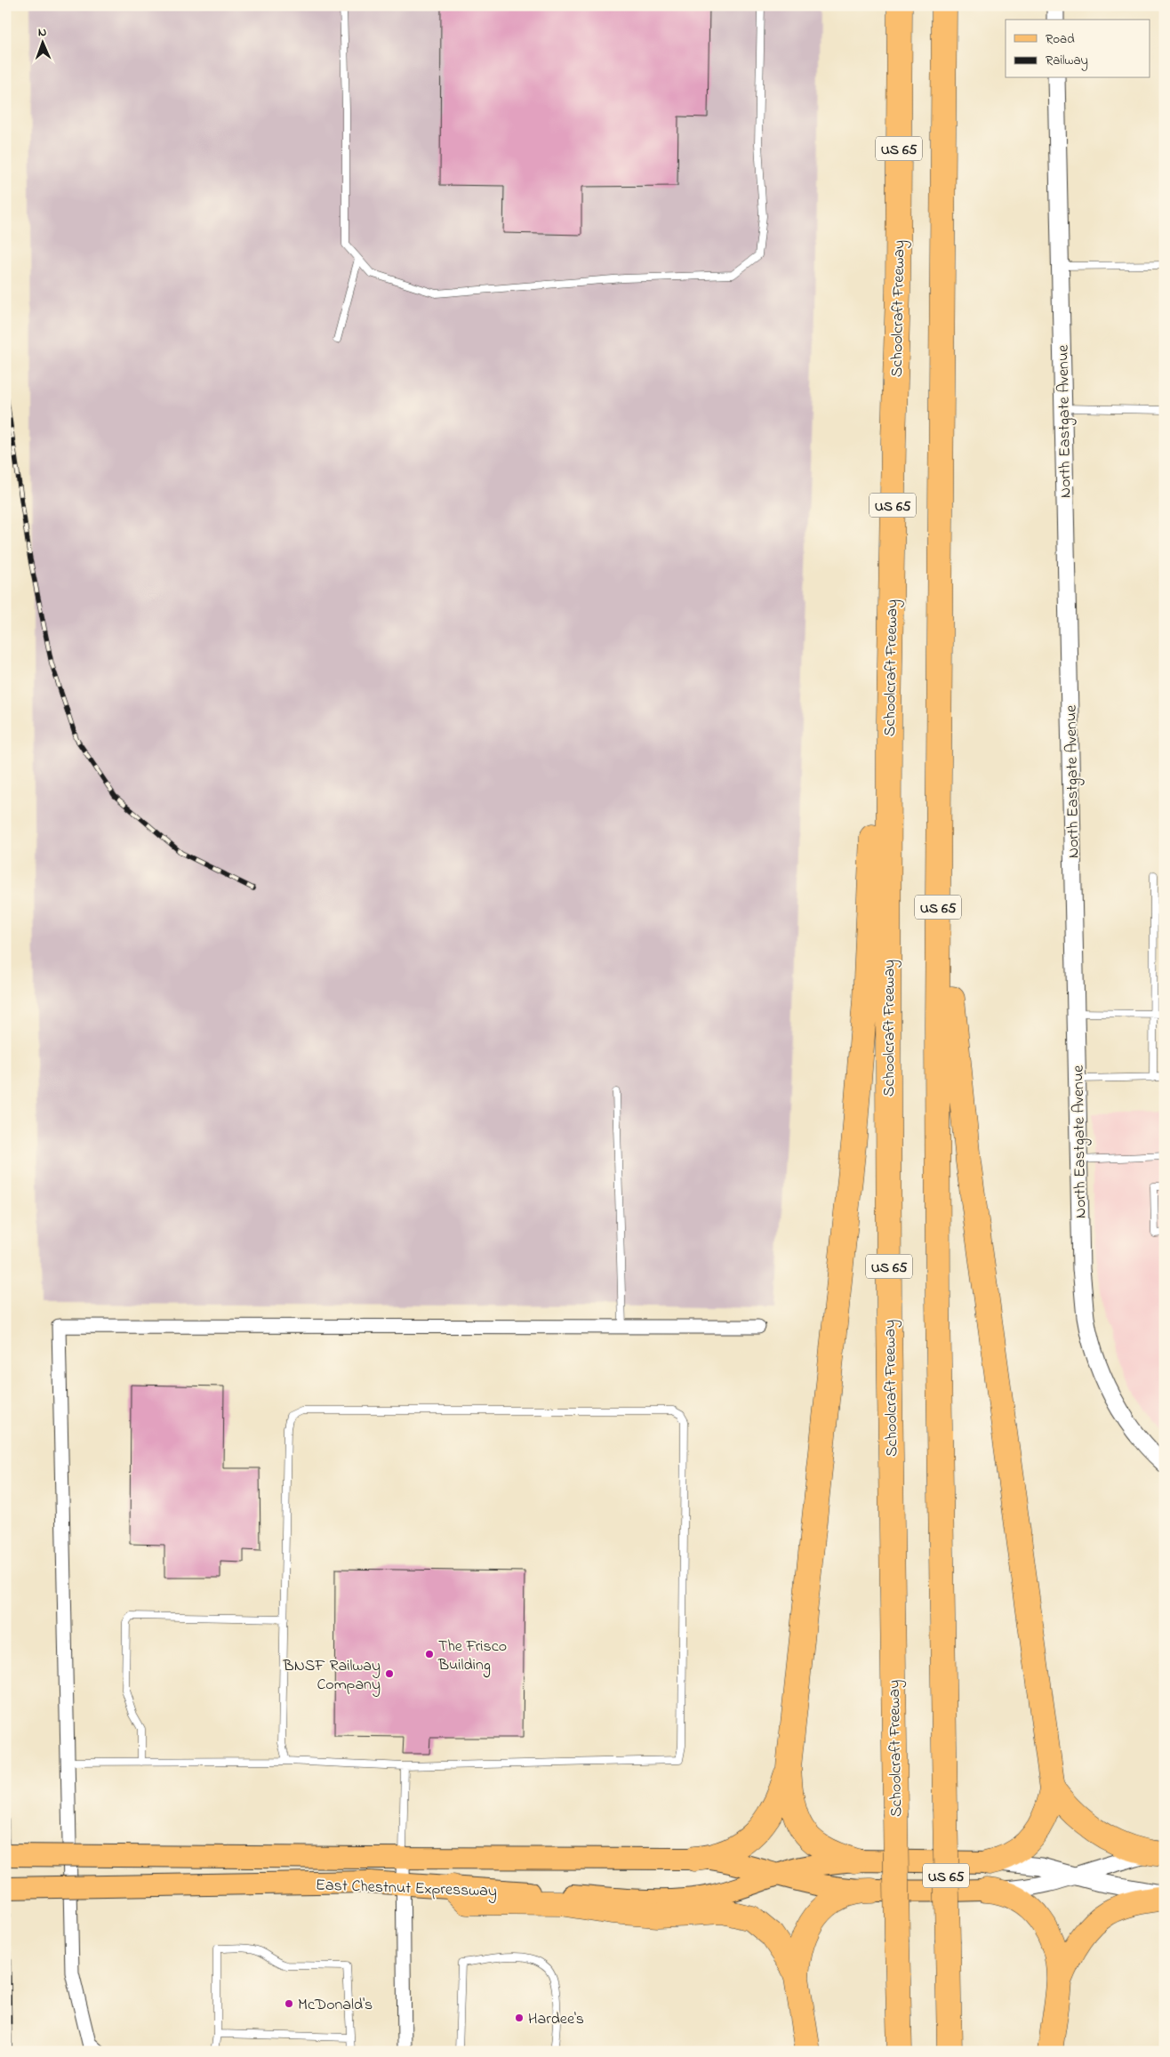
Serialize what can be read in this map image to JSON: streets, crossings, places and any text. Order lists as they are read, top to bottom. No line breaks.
{"streets":{"highway":["US 65","Schoolcraft Freeway"],"main road":["East Chestnut Expressway"],"street":["North Eastgate Avenue"]},"places":["The Frisco Building","BNSF Railway Company","McDonald's","Hardee's"],"legend":["Road","Railway"],"north":"top"}
